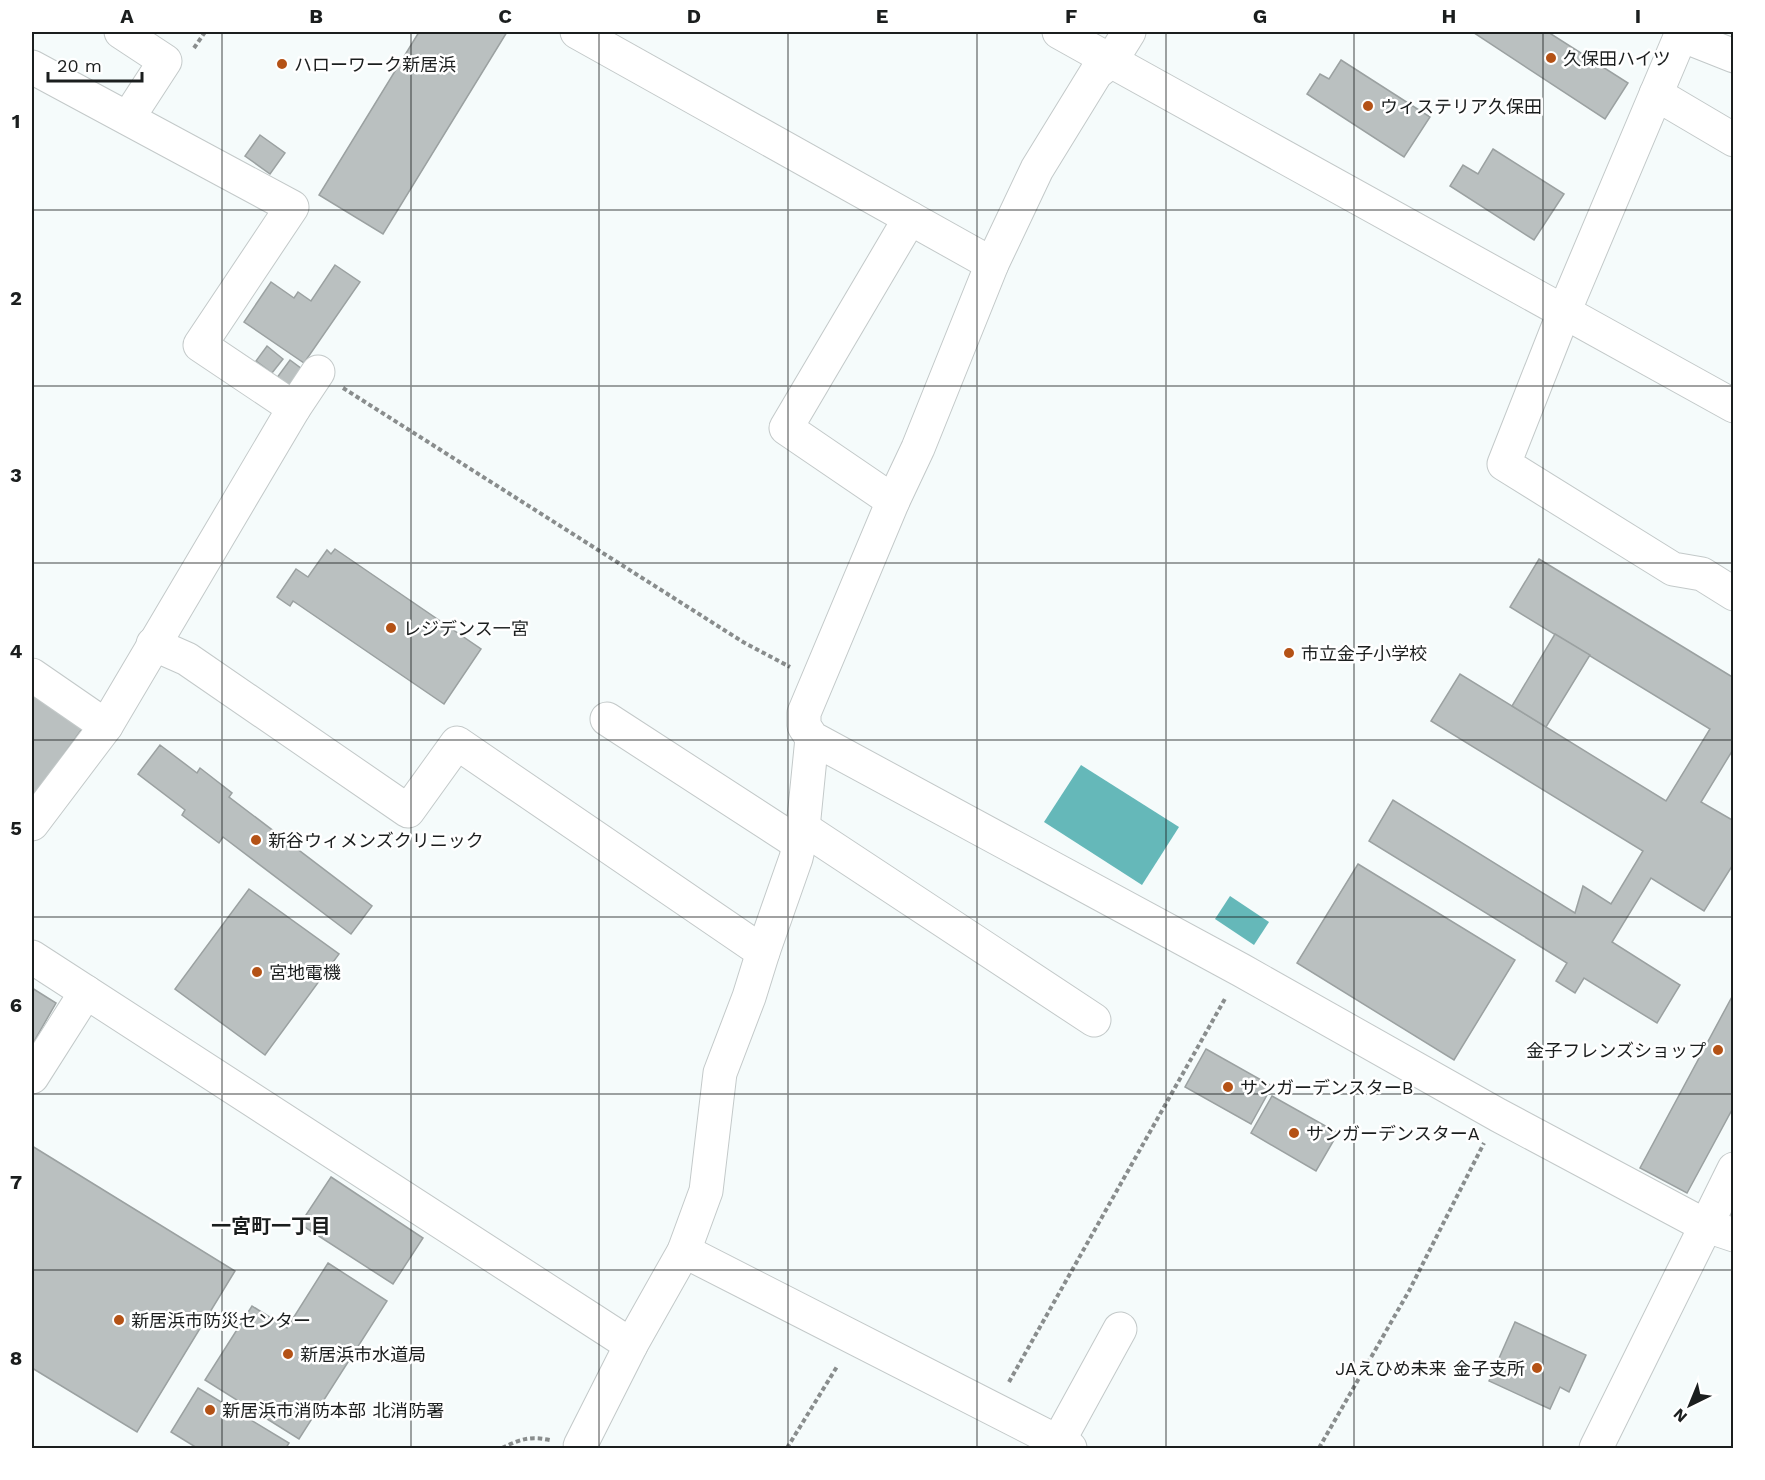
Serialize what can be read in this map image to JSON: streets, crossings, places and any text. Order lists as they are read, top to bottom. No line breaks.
{"districts":["一宮町一丁目"],"places":["久保田ハイツ","ハローワーク新居浜","ウィステリア久保田","レジデンス一宮","市立金子小学校","新谷ウィメンズクリニック","宮地電機","金子フレンズショップ","サンガーデンスターB","サンガーデンスターA","新居浜市防災センター","新居浜市水道局","JAえひめ未来 金子支所","新居浜市消防本部 北消防署"],"scale_bar":"20 m","north":"bottom left","grid":{"columns":["A","B","C","D","E","F","G","H","I"],"rows":["1","2","3","4","5","6","7","8"]}}
